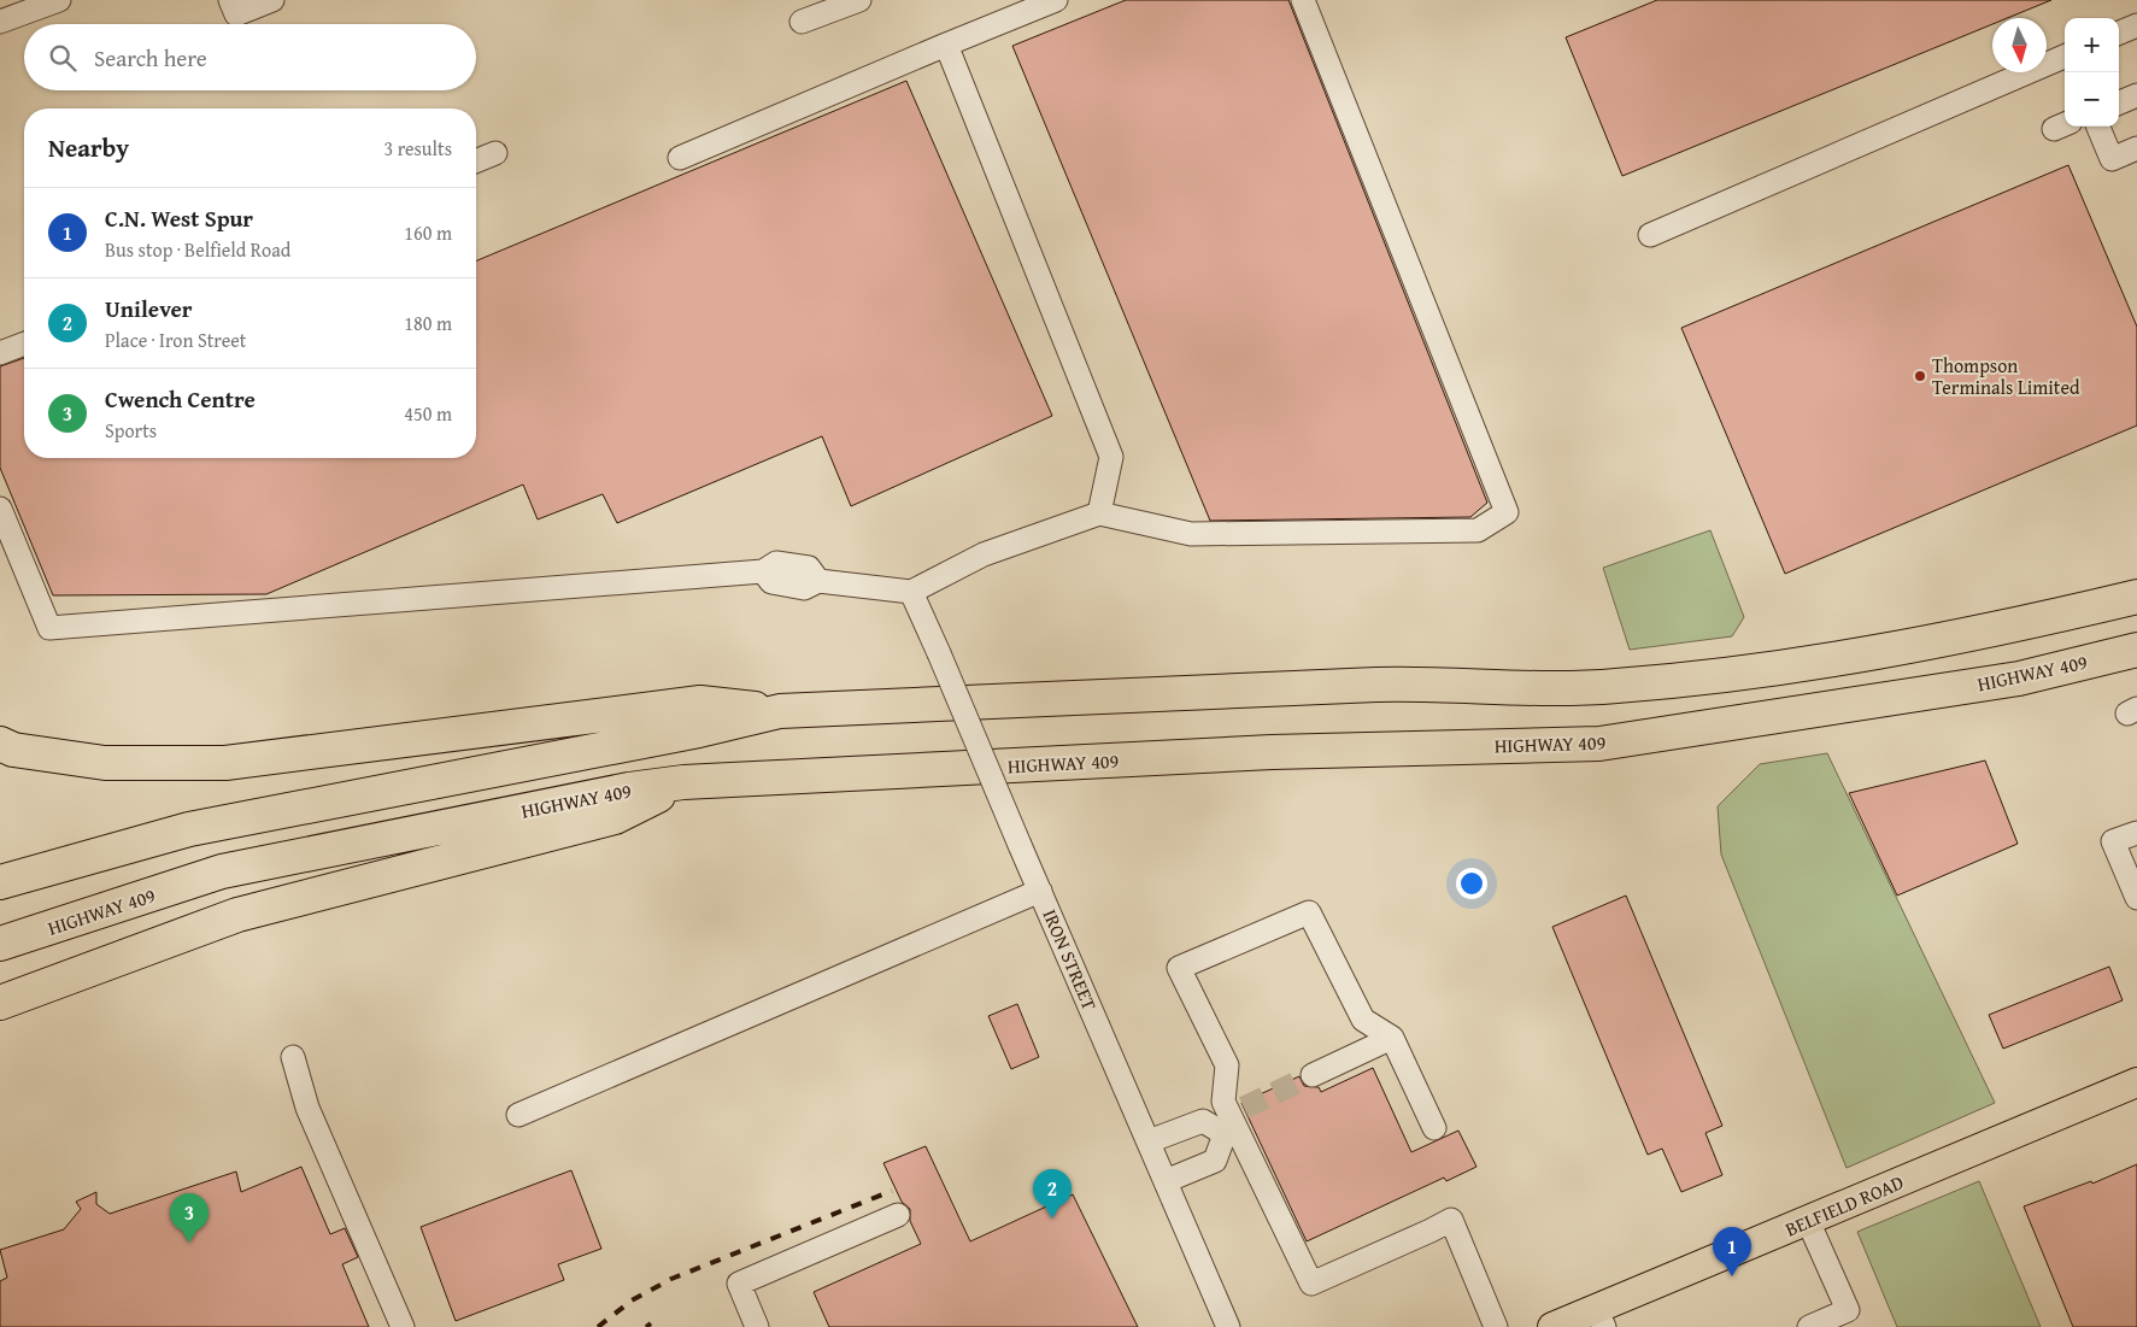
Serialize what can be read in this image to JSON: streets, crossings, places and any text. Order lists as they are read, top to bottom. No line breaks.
{"streets":{"highway":["HIGHWAY 409"],"main road":["BELFIELD ROAD"],"street":["IRON STREET"]},"places":["Thompson Terminals Limited"],"north":"bottom","page":{"map_buttons":["+","−"],"search":"Search here","heading":["Nearby","3 results"],"list":[{"mark":"1","name":"C.N. West Spur","note":"Bus stop · Belfield Road","value":"160 m"},{"mark":"2","name":"Unilever","note":"Place · Iron Street","value":"180 m"},{"mark":"3","name":"Cwench Centre","note":"Sports","value":"450 m"}],"pins":["2","3","1"]}}
